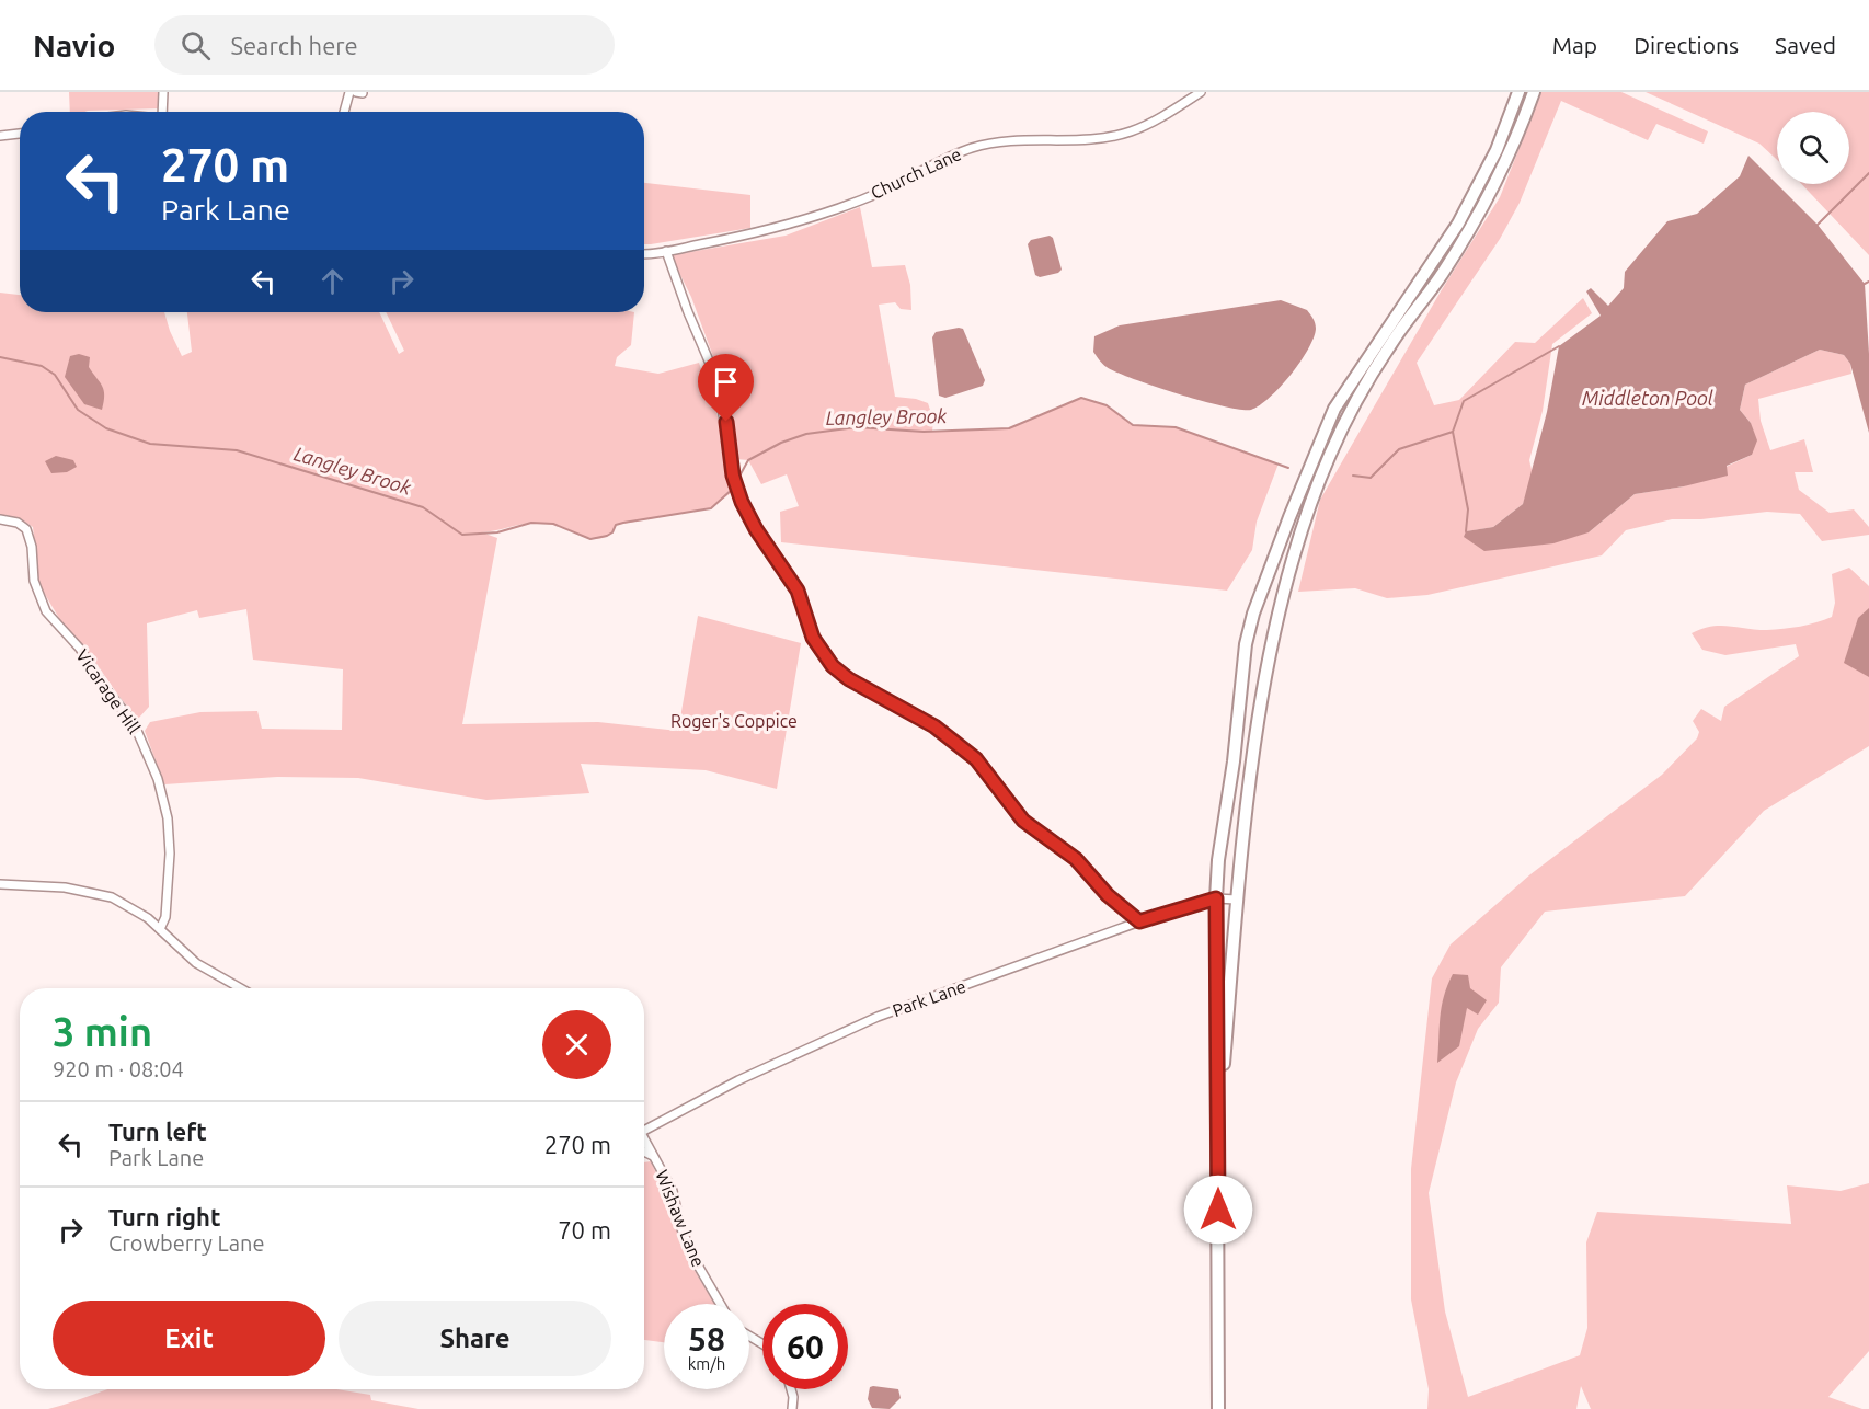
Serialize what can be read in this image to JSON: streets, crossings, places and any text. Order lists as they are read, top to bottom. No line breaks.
{"streets":{"street":["Church Lane","Vicarage Hill","Park Lane","Wishaw Lane"]},"water":["Middleton Pool","Langley Brook"],"parks":["Roger's Coppice"],"page":{"header":"Navio","search":"Search here","nav":["Map","Directions","Saved"],"turn":["270 m","Park Lane"],"heading":["3 min","920 m · 08:04"],"list":[{"name":"Turn left","note":"Park Lane","value":"270 m"},{"name":"Turn right","note":"Crowberry Lane","value":"70 m"}],"buttons":["Exit","Share"],"speed":"58 km/h","limit":"60"}}
